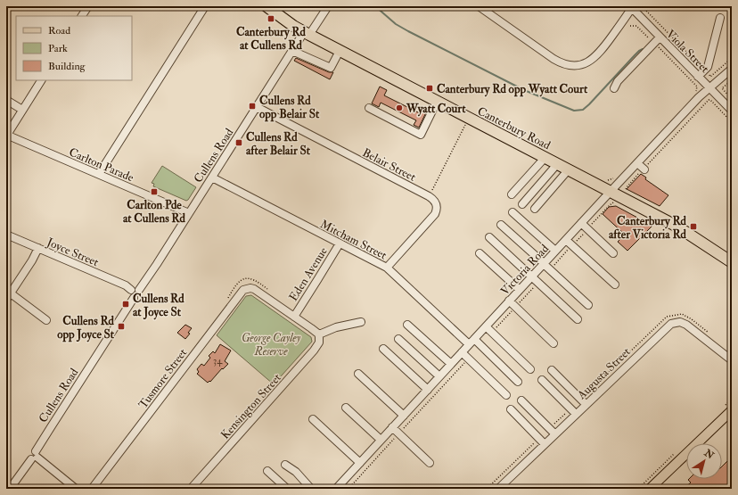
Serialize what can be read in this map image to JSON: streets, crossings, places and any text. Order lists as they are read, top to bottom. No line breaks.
{"streets":{"highway":["Canterbury Road"],"street":["Viola Street","Cullens Road","Carlton Parade","Belair Street","Mitcham Street","Joyce Street","Victoria Road","Eden Avenue","Augusta Street","Tusmore Street","Kensington Street"]},"crossings":[["Viola Street","Victoria Road"],["Canterbury Road","Cullens Road"],["Canterbury Road","Victoria Road"],["Cullens Road","Carlton Parade"],["Cullens Road","Belair Street"],["Cullens Road","Mitcham Street"],["Cullens Road","Joyce Street"],["Mitcham Street","Victoria Road"],["Mitcham Street","Eden Avenue"],["Eden Avenue","Tusmore Street"]],"parks":["George Cayley Reserve"],"places":{"transit":["Canterbury Rd at Cullens Rd","Canterbury Rd opp Wyatt Court","Cullens Rd opp Belair St","Cullens Rd after Belair St","Carlton Pde at Cullens Rd","Canterbury Rd after Victoria Rd","Cullens Rd at Joyce St","Cullens Rd opp Joyce St"],"other":["Wyatt Court"]},"house_numbers":["34"],"legend":["Road","Park","Building"],"north":"top right"}
